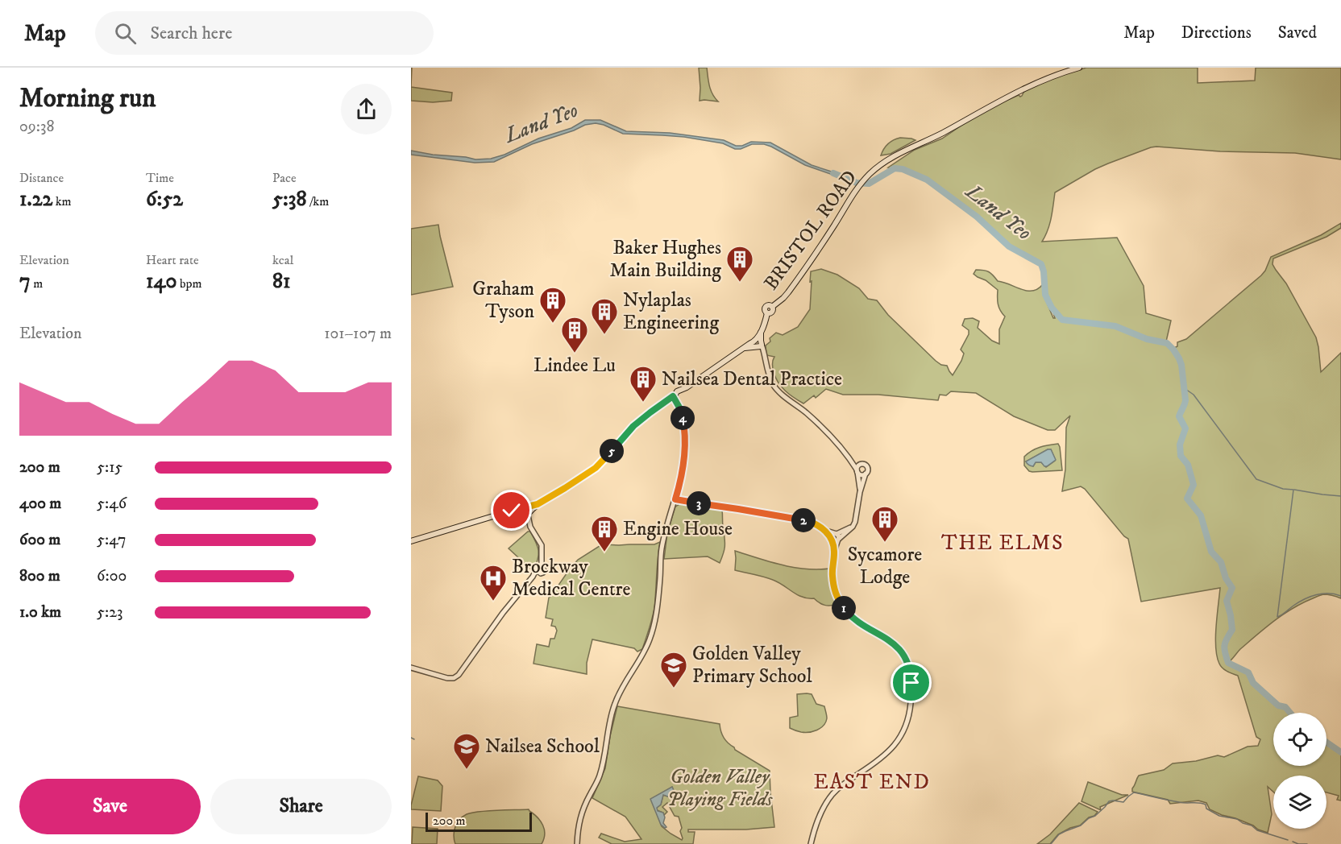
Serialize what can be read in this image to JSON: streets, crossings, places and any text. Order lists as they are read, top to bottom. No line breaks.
{"streets":{"main road":["BRISTOL ROAD"]},"districts":["THE ELMS","EAST END"],"water":["Land Yeo"],"parks":["Golden Valley Playing Fields"],"places":{"building":["Baker Hughes Main Building","Graham Tyson","Nylaplas Engineering","Lindee Lu","Nailsea Dental Practice","Sycamore Lodge","Engine House"],"hospital":["Brockway Medical Centre"],"school or university":["Golden Valley Primary School","Nailsea School"]},"scale_bar":"200 m","page":{"header":"Map","search":"Search here","nav":["Map","Directions","Saved"],"heading":["Morning run","09:38"],"stats":[["Distance","1.22 km"],["Time","6:52"],["Pace","5:38 /km"],["Elevation","7 m"],["Heart rate","140 bpm"],["kcal","81"]],"chart":["Elevation","101–107 m"],"pins":["4","5","3","2","1"],"list":[{"name":"200 m","note":"5:15"},{"name":"400 m","note":"5:46"},{"name":"600 m","note":"5:47"},{"name":"800 m","note":"6:00"},{"name":"1.0 km","note":"5:23"}],"buttons":["Save","Share"],"scale":"200 m"}}
